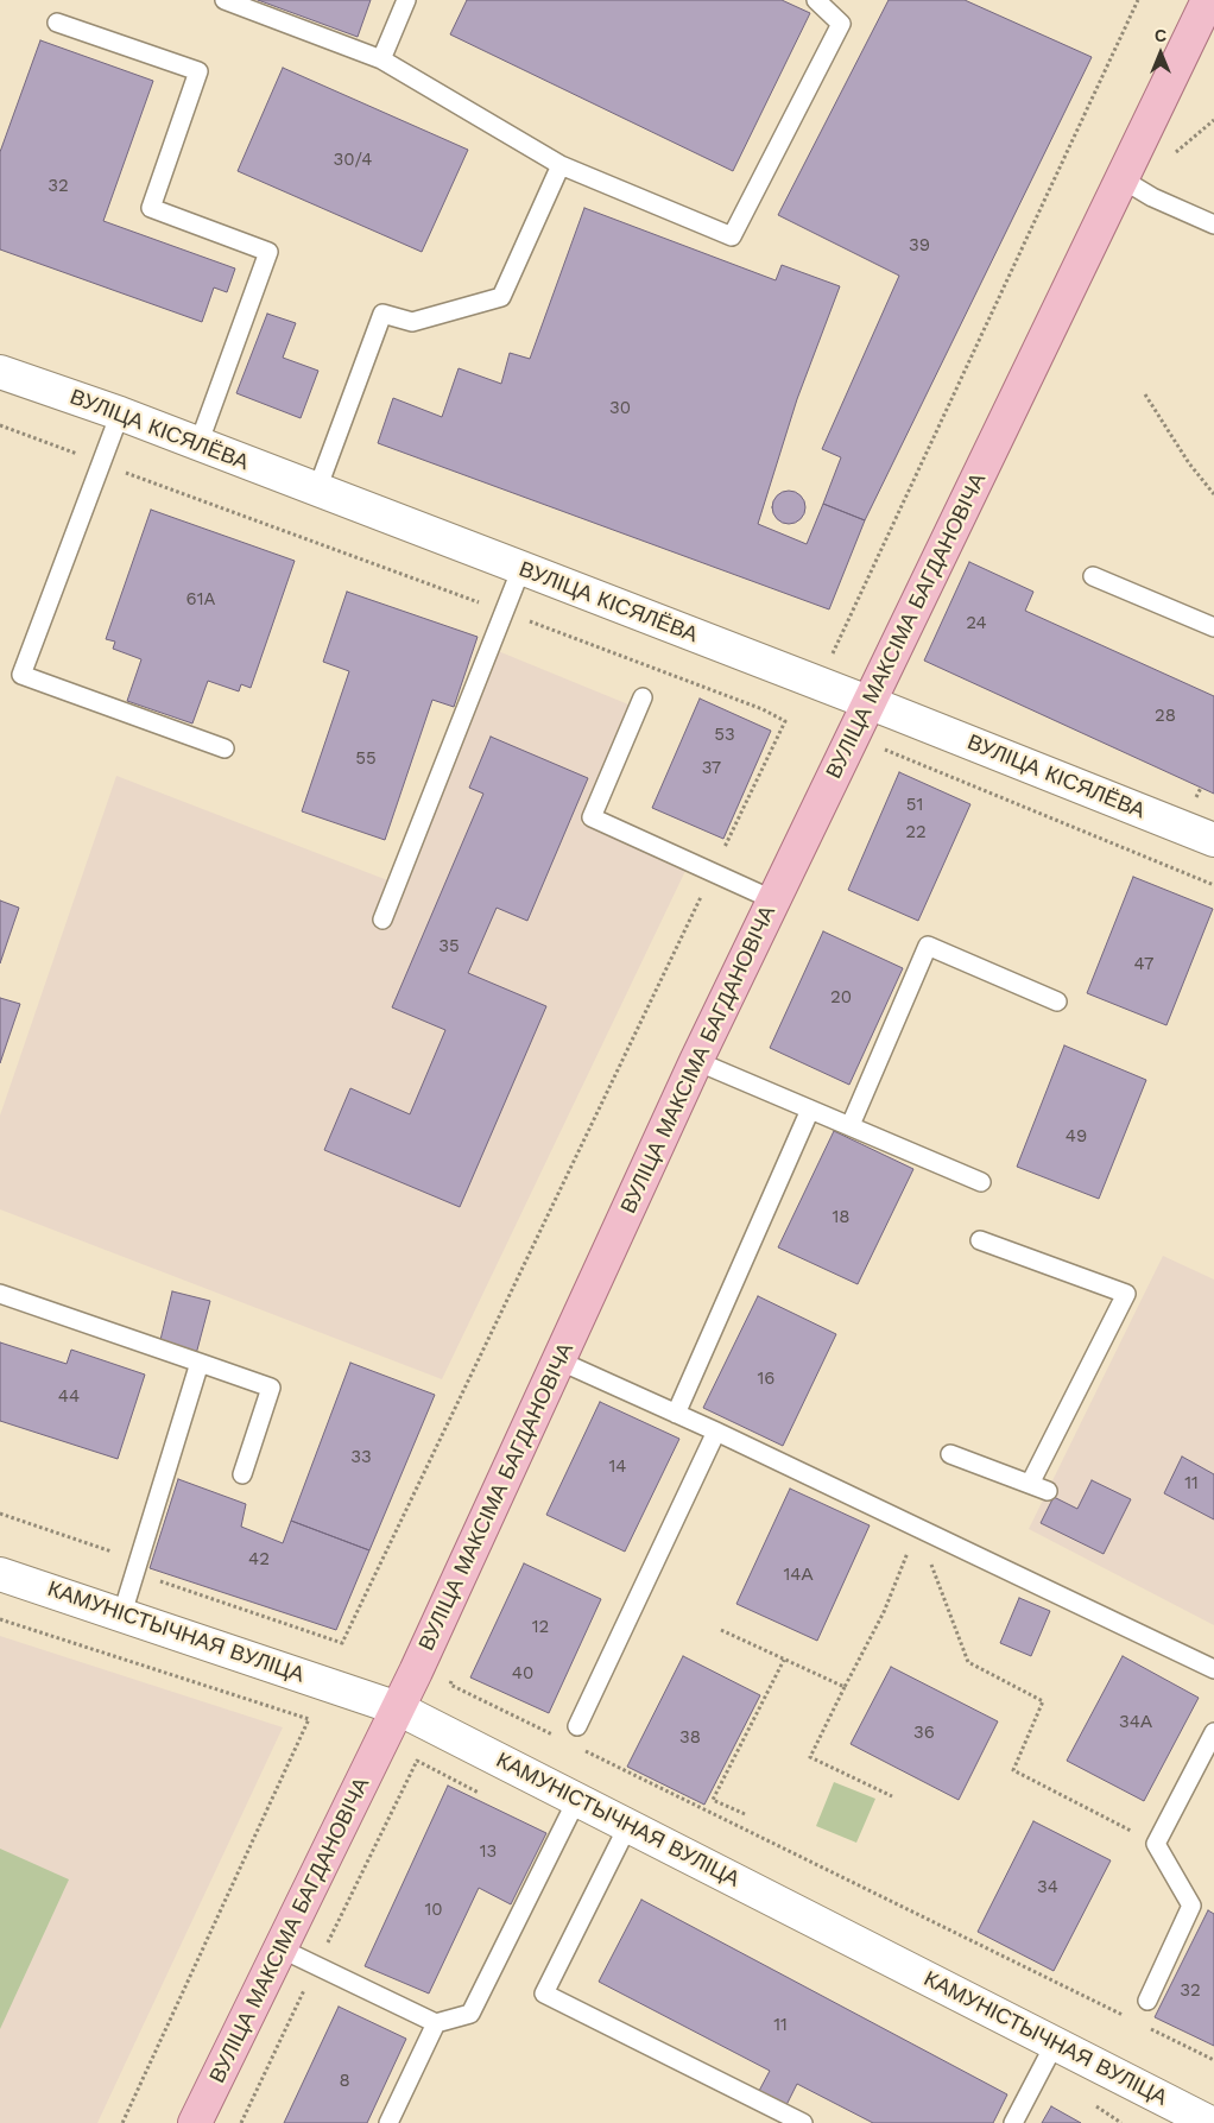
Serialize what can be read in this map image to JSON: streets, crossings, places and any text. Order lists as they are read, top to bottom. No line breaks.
{"streets":{"main road":["ВУЛІЦА МАКСІМА БАГДАНОВІЧА"],"street":["ВУЛІЦА КІСЯЛЁВА","КАМУНІСТЫЧНАЯ ВУЛІЦА"]},"crossings":[["ВУЛІЦА КІСЯЛЁВА","ВУЛІЦА МАКСІМА БАГДАНОВІЧА"],["ВУЛІЦА МАКСІМА БАГДАНОВІЧА","КАМУНІСТЫЧНАЯ ВУЛІЦА"]],"house_numbers":["30/4","32","39","30","61A","24","28","53","55","37","51","22","35","47","20","49","18","16","44","33","14","11","42","14А","12","40","34А","36","38","13","34","10","32","11","8"],"north":"top"}
